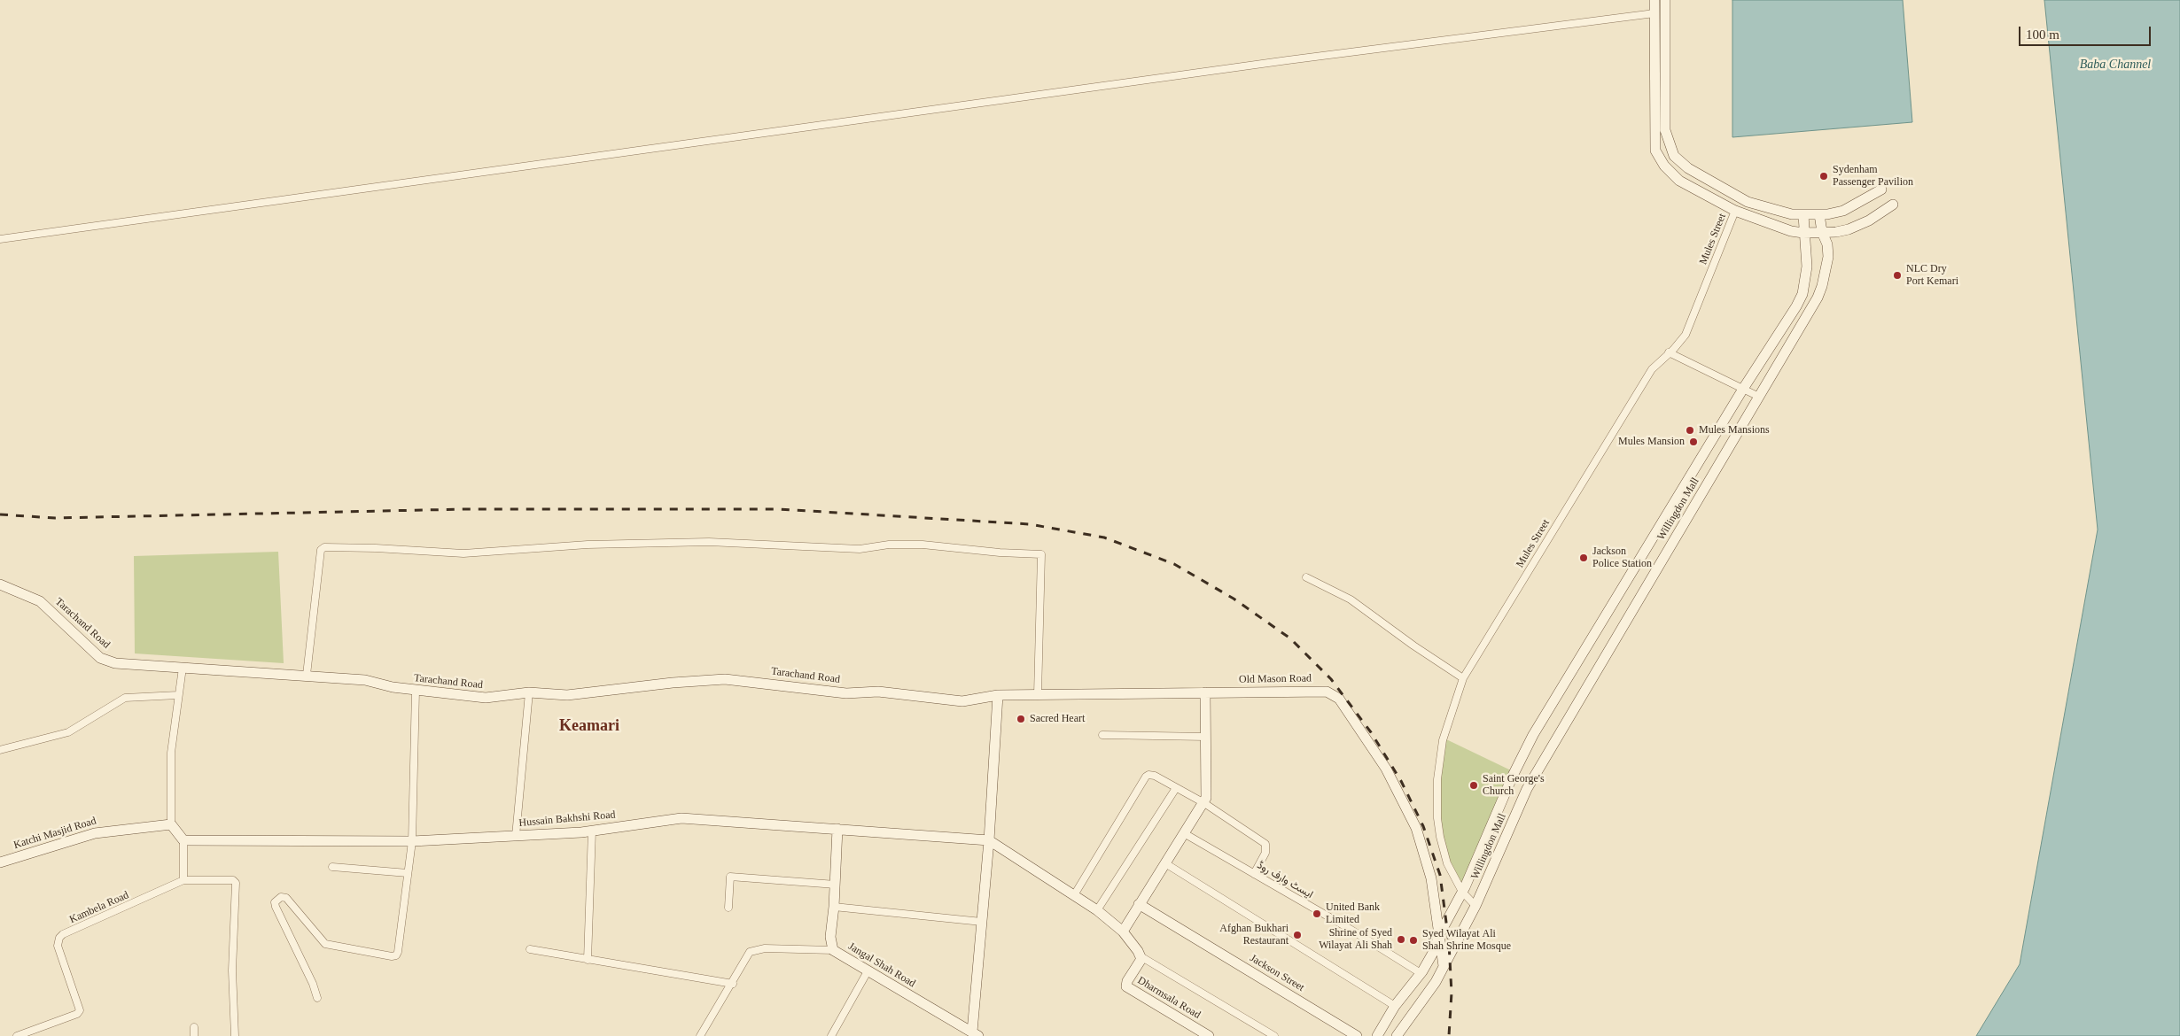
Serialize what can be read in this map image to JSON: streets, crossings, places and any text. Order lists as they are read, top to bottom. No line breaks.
{"streets":{"street":["Mules Street","Willingdon Mall","Tarachand Road","Old Mason Road","Hussain Bakhshi Road","Katchi Masjid Road","ایسٹ وارف روڈ","Kambela Road","Jangal Shah Road","Jackson Street","Dharmsala Road"]},"crossings":[["Mules Street","Willingdon Mall"],["Willingdon Mall","Old Mason Road"],["Willingdon Mall","ایسٹ وارف روڈ"],["Tarachand Road","Old Mason Road"],["Hussain Bakhshi Road","Jangal Shah Road"]],"districts":["Keamari"],"water":["Baba Channel"],"places":["Sydenham Passenger Pavilion","NLC Dry Port Kemari","Mules Mansions","Mules Mansion","Jackson Police Station","Sacred Heart","Saint George's Church","United Bank Limited","Afghan Bukhari Restaurant","Shrine of Syed Wilayat Ali Shah","Syed Wilayat Ali Shah Shrine Mosque"],"scale_bar":"100 m"}
